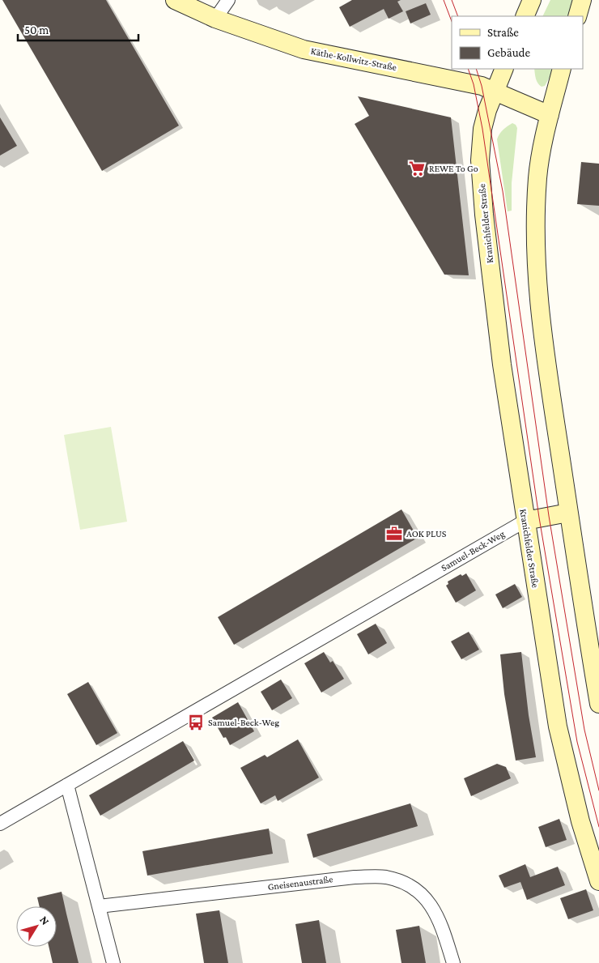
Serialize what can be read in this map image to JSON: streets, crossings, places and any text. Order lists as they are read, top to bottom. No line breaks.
{"streets":{"main road":["Käthe-Kollwitz-Straße","Kranichfelder Straße","Samuel-Beck-Weg"],"street":["Gneisenaustraße"]},"crossings":[["Käthe-Kollwitz-Straße","Kranichfelder Straße"],["Kranichfelder Straße","Samuel-Beck-Weg"]],"places":{"supermarket":["REWE To Go"],"office":["AOK PLUS"],"bus stop":["Samuel-Beck-Weg"]},"legend":["Straße","Gebäude"],"scale_bar":"50 m","north":"top right"}
